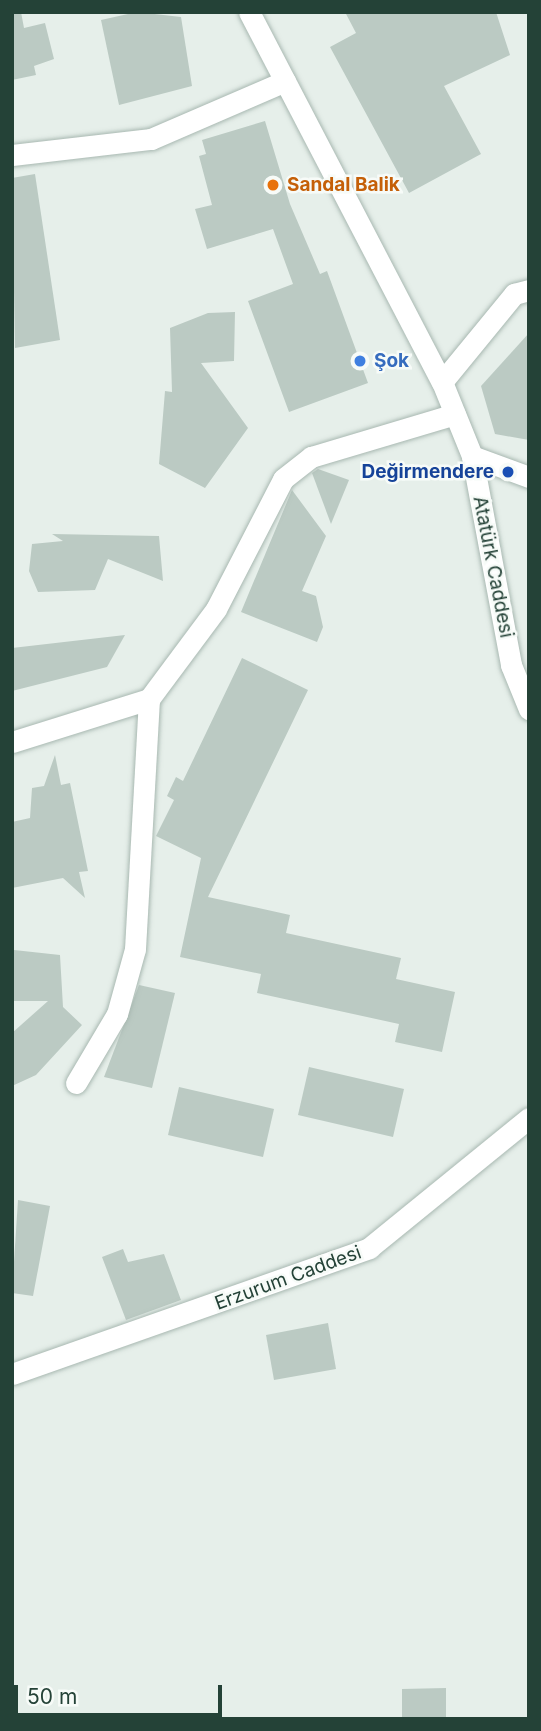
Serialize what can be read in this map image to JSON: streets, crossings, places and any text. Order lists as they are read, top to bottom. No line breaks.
{"streets":{"street":["Atatürk Caddesi","Erzurum Caddesi"]},"places":["Sandal Balik","Şok","Değirmendere"],"scale_bar":"50 m"}
